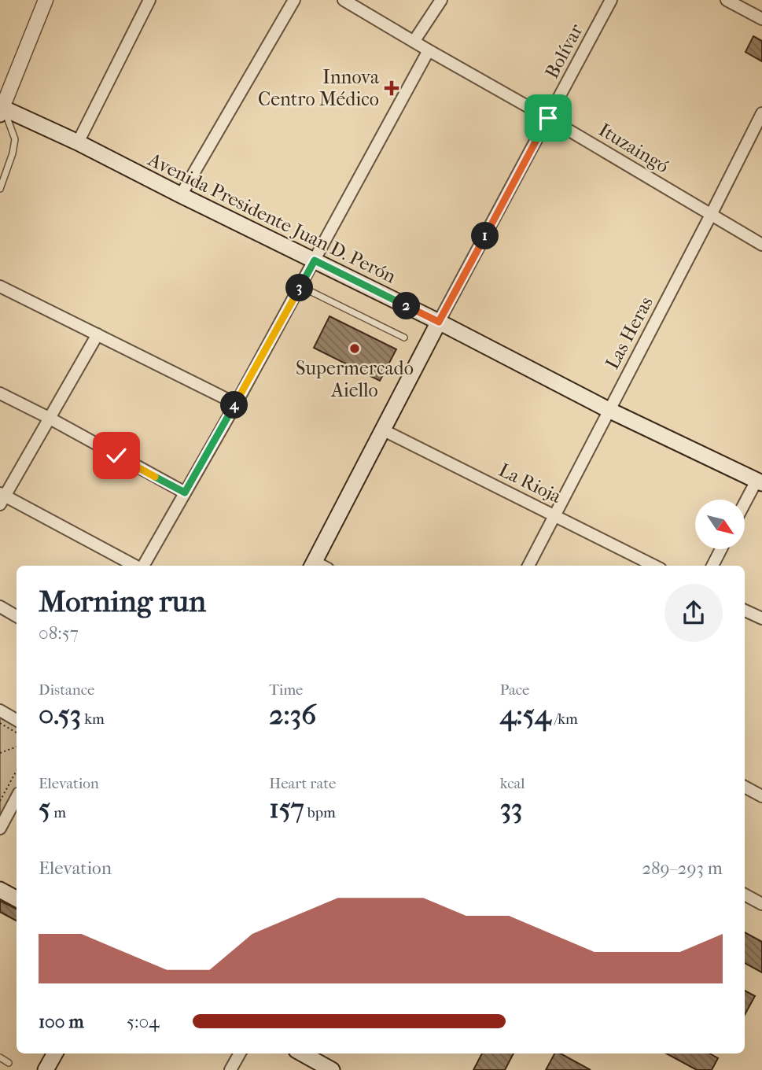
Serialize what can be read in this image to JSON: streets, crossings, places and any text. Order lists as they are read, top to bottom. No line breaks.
{"streets":{"main road":["Avenida Presidente Juan D. Perón"],"street":["Bolívar","Ituzaingó","Las Heras","La Rioja"]},"crossings":[["Bolívar","Ituzaingó"],["Bolívar","Avenida Presidente Juan D. Perón"],["Ituzaingó","Las Heras"],["Avenida Presidente Juan D. Perón","Las Heras"],["Las Heras","La Rioja"]],"places":{"health":["Innova Centro Médico"],"other":["Supermercado Aiello"]},"north":"bottom right","page":{"pins":["1","3","2","4"],"heading":["Morning run","08:57"],"stats":[["Distance","0.53 km"],["Time","2:36"],["Pace","4:54 /km"],["Elevation","5 m"],["Heart rate","157 bpm"],["kcal","33"]],"chart":["Elevation","289–293 m"],"list":[{"name":"100 m","note":"5:04"}]}}
